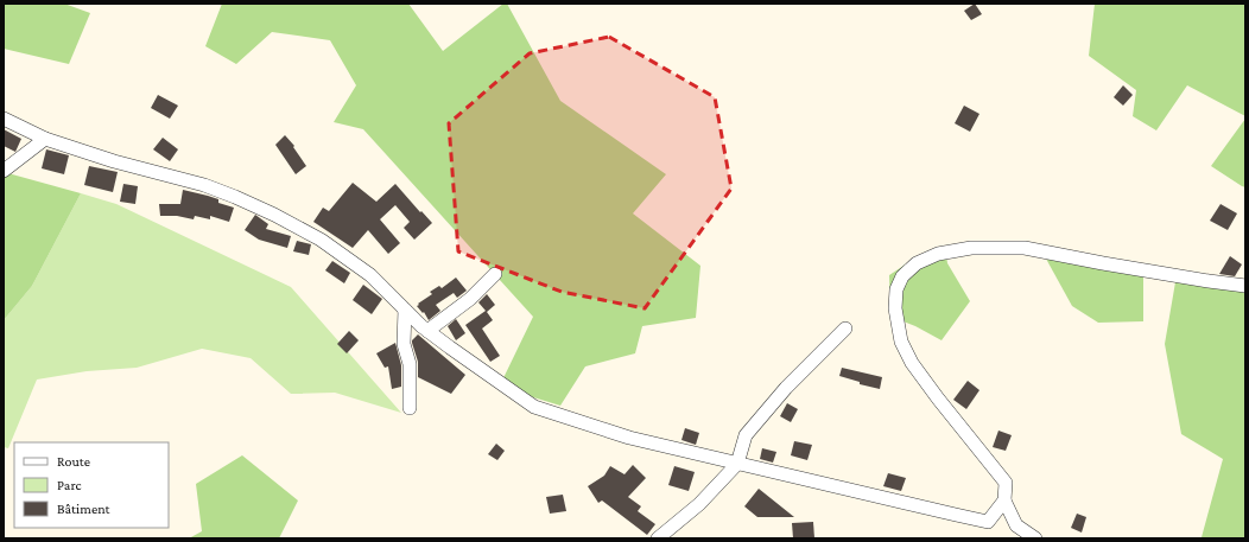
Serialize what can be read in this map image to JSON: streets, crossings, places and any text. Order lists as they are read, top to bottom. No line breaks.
{"legend":["Route","Parc","Bâtiment"]}
